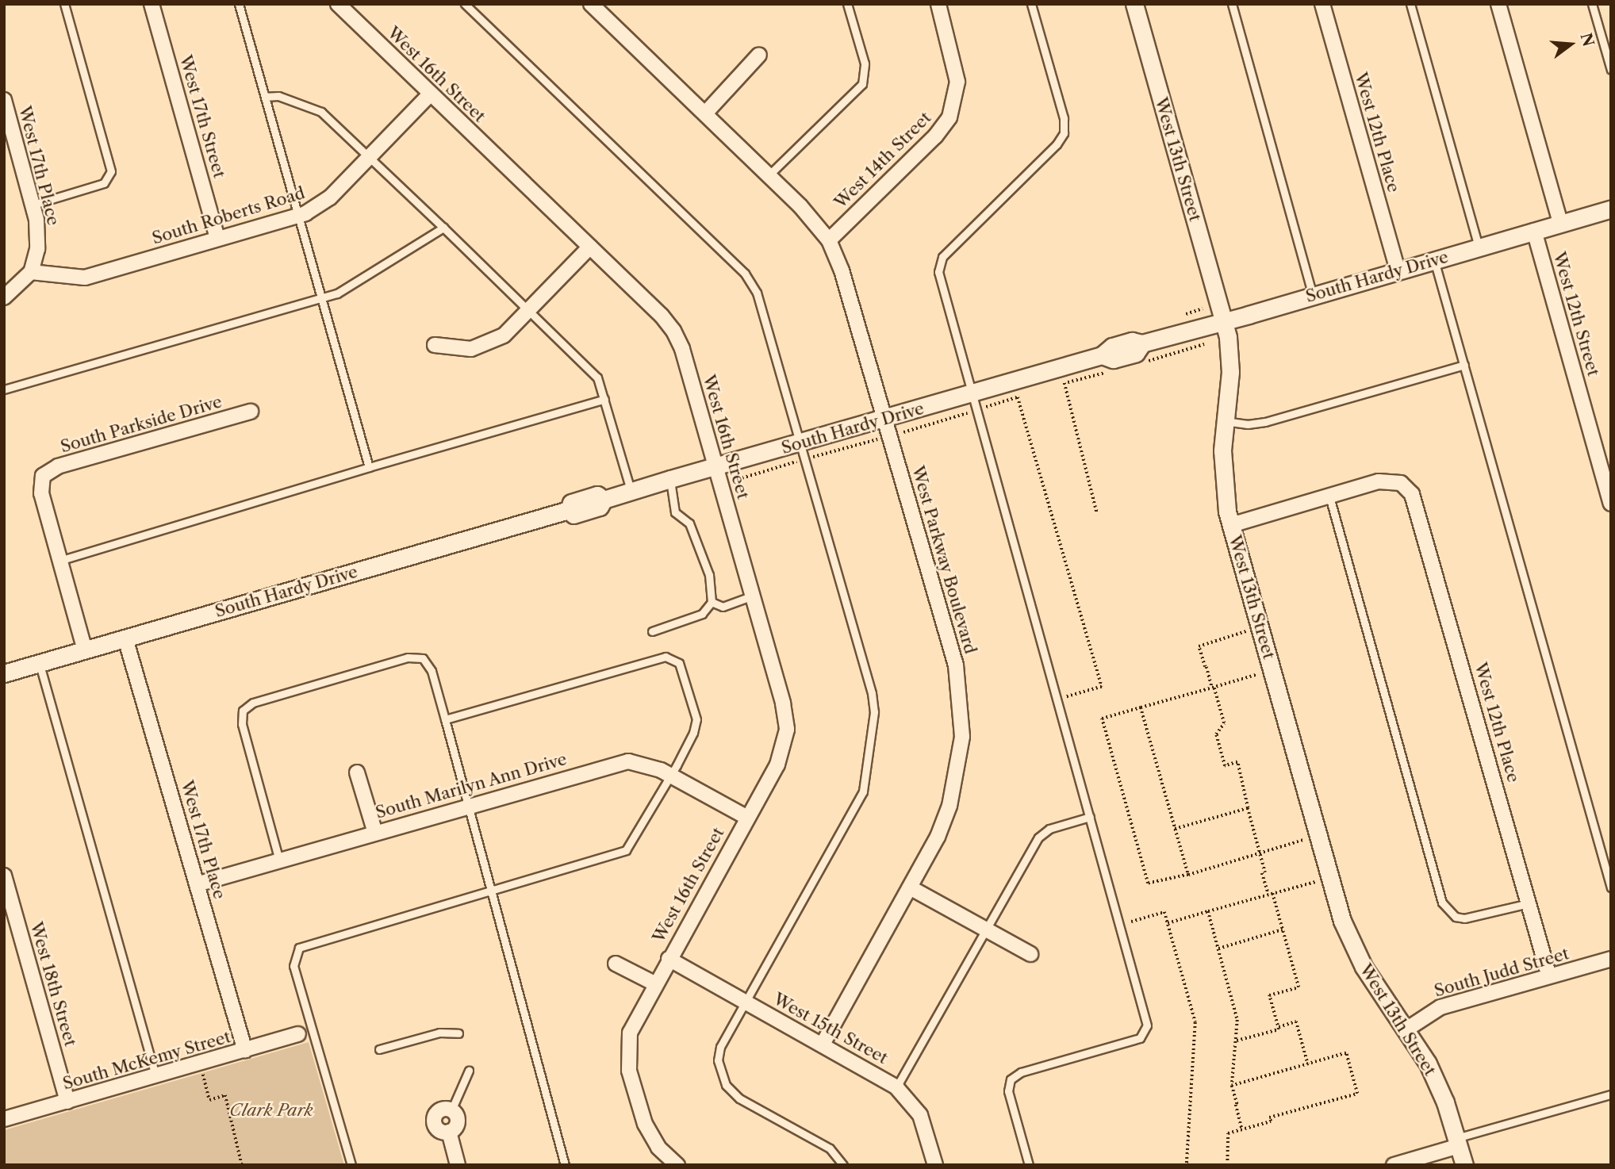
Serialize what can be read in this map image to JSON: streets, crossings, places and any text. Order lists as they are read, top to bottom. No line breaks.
{"streets":{"street":["West 16th Street","West 17th Street","West 12th Place","West 13th Street","West 14th Street","West 17th Place","South Roberts Road","South Hardy Drive","West 12th Street","South Parkside Drive","West Parkway Boulevard","South Marilyn Ann Drive","South Judd Street","West 18th Street","West 15th Street","South McKemy Street"]},"crossings":[["West 16th Street","South Roberts Road"],["West 16th Street","South Hardy Drive"],["West 16th Street","South Marilyn Ann Drive"],["West 16th Street","West 15th Street"],["West 17th Street","South Roberts Road"],["West 12th Place","South Hardy Drive"],["West 12th Place","South Judd Street"],["West 13th Street","South Hardy Drive"],["West 13th Street","South Judd Street"],["West 14th Street","West Parkway Boulevard"],["West 17th Place","South Roberts Road"],["West 17th Place","South Hardy Drive"],["West 17th Place","South Marilyn Ann Drive"],["West 17th Place","South McKemy Street"],["South Hardy Drive","West 12th Street"],["South Hardy Drive","West Parkway Boulevard"],["West Parkway Boulevard","West 15th Street"],["West 18th Street","South McKemy Street"]],"parks":["Clark Park"],"north":"right"}
